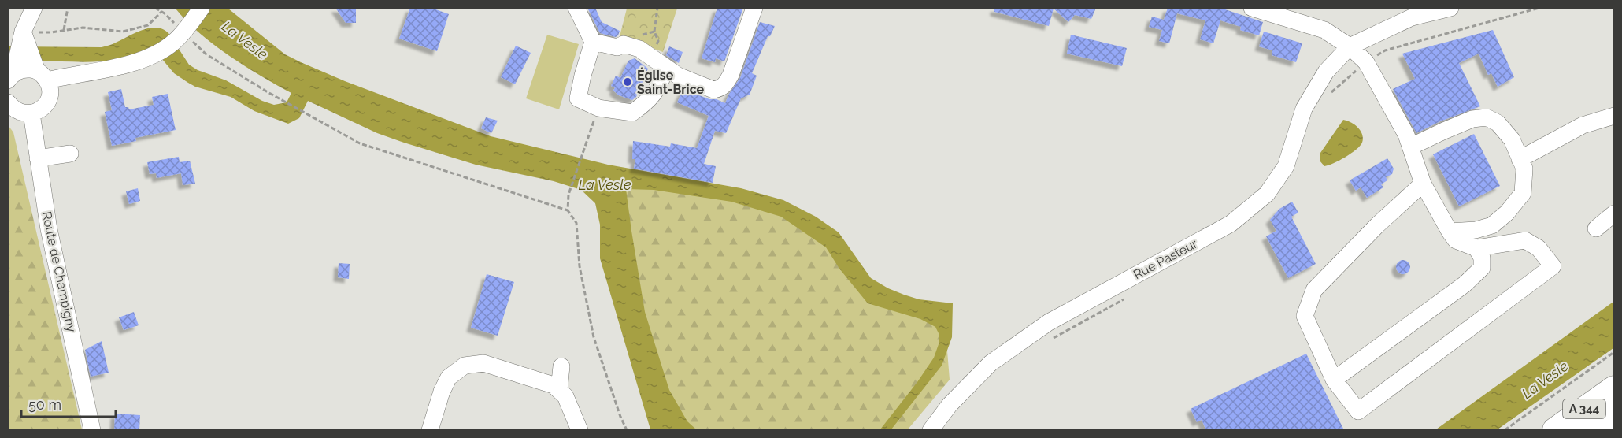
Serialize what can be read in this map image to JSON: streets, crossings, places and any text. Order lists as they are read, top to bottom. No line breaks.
{"streets":{"highway":["A 344"],"street":["Rue Pasteur","Route de Champigny"]},"water":["La Vesle"],"places":["Église Saint-Brice"],"scale_bar":"50 m"}
